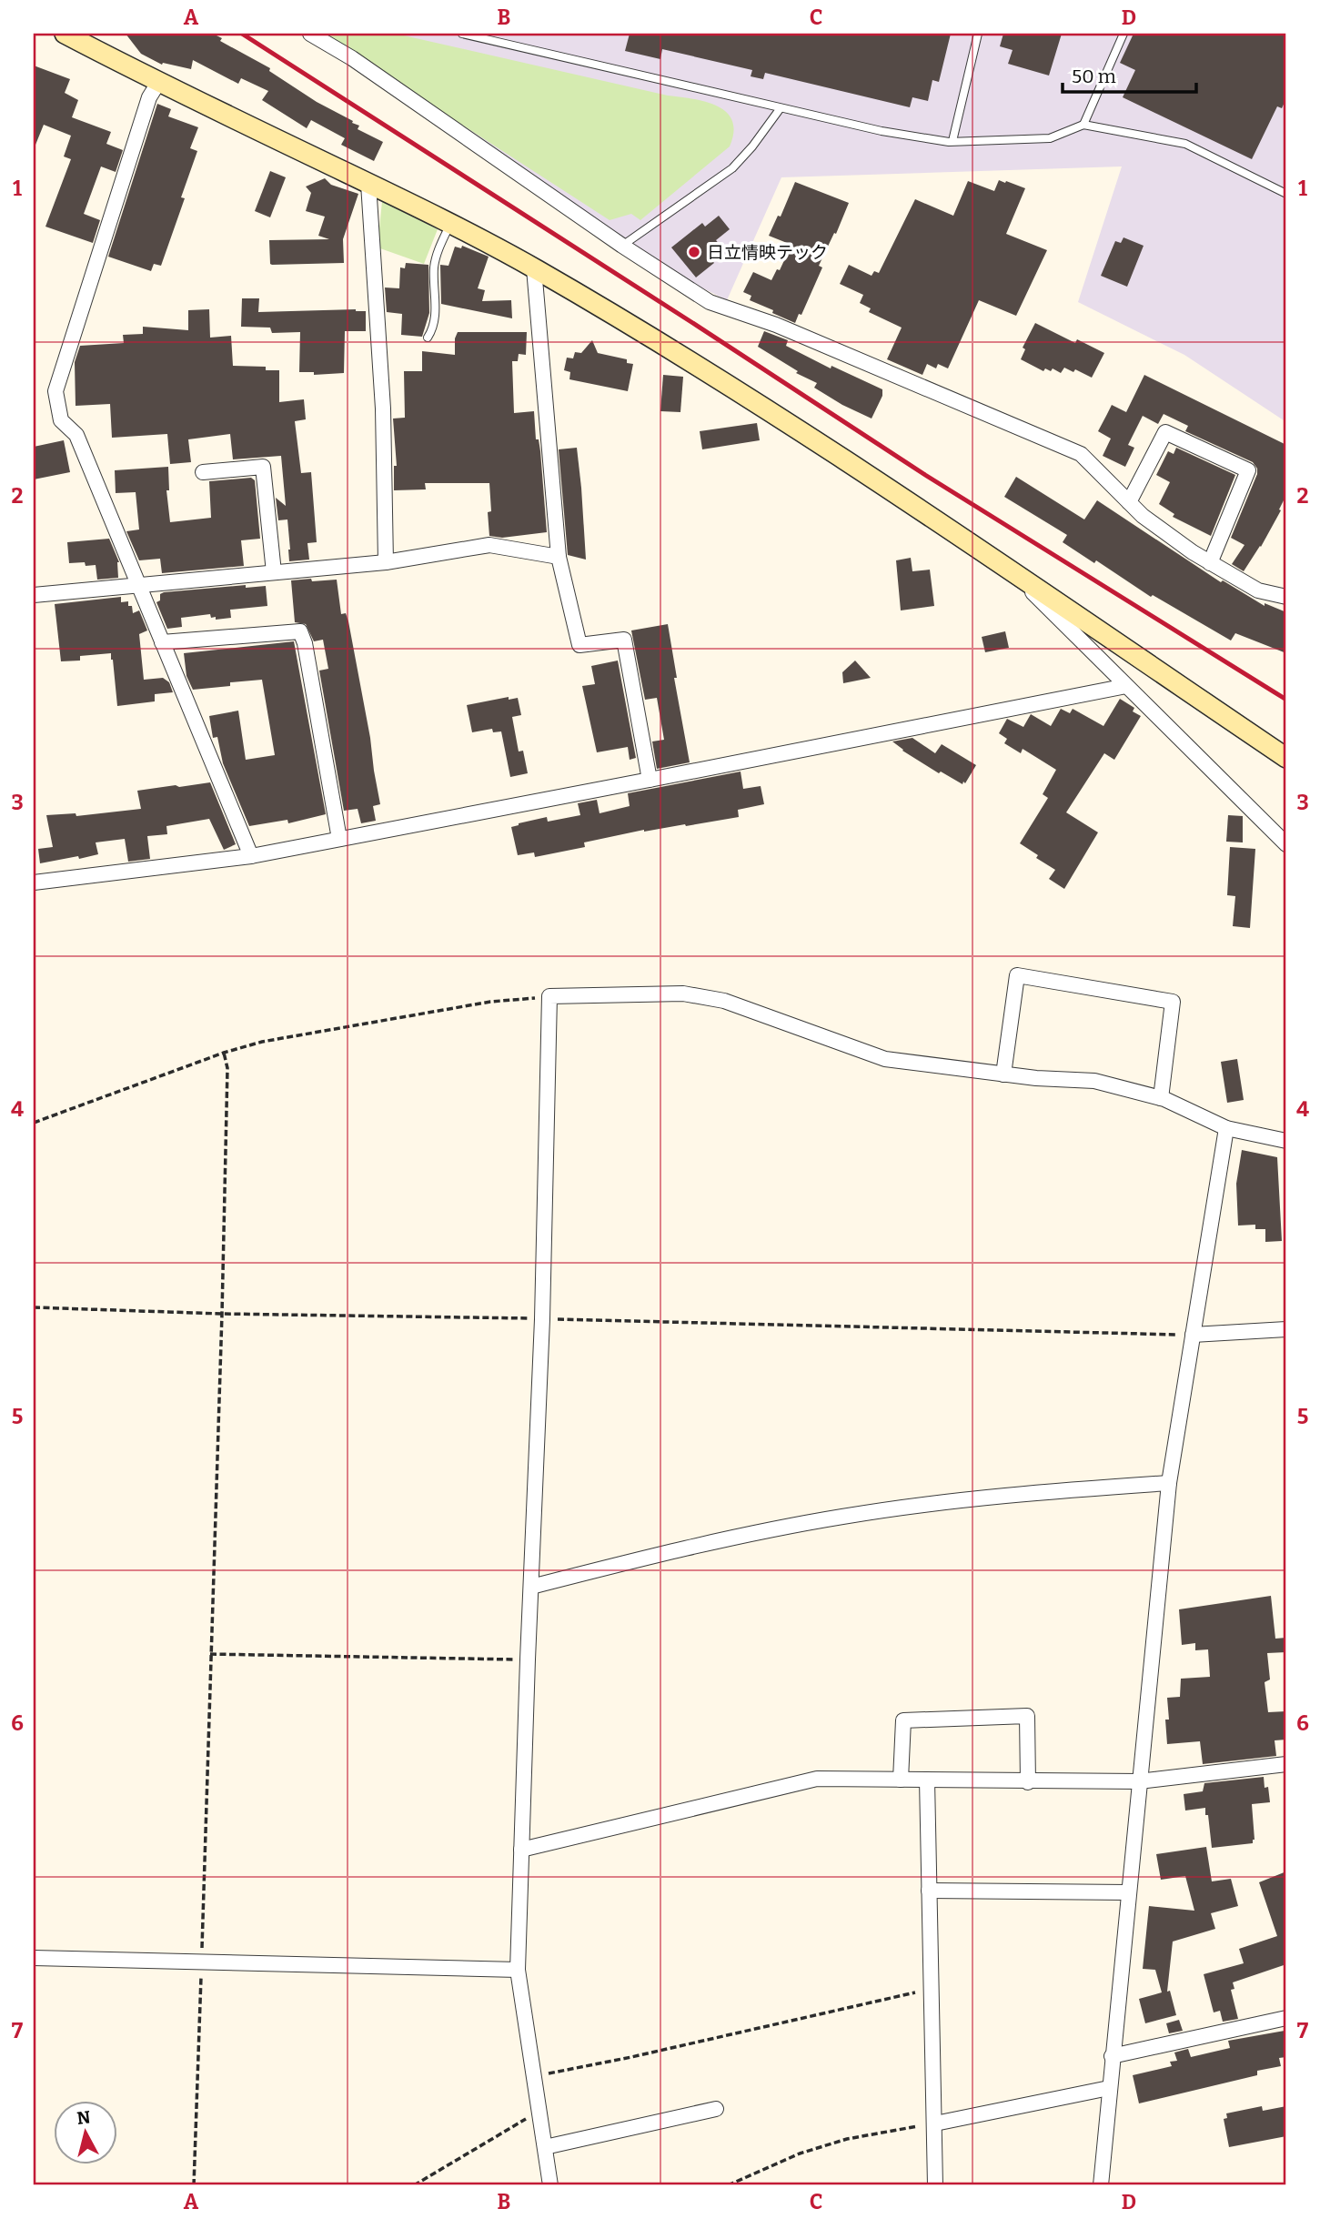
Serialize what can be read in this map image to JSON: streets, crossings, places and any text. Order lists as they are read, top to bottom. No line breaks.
{"places":["日立情映テック"],"scale_bar":"50 m","north":"top","grid":{"columns":["A","B","C","D"],"rows":["1","2","3","4","5","6","7"]}}
